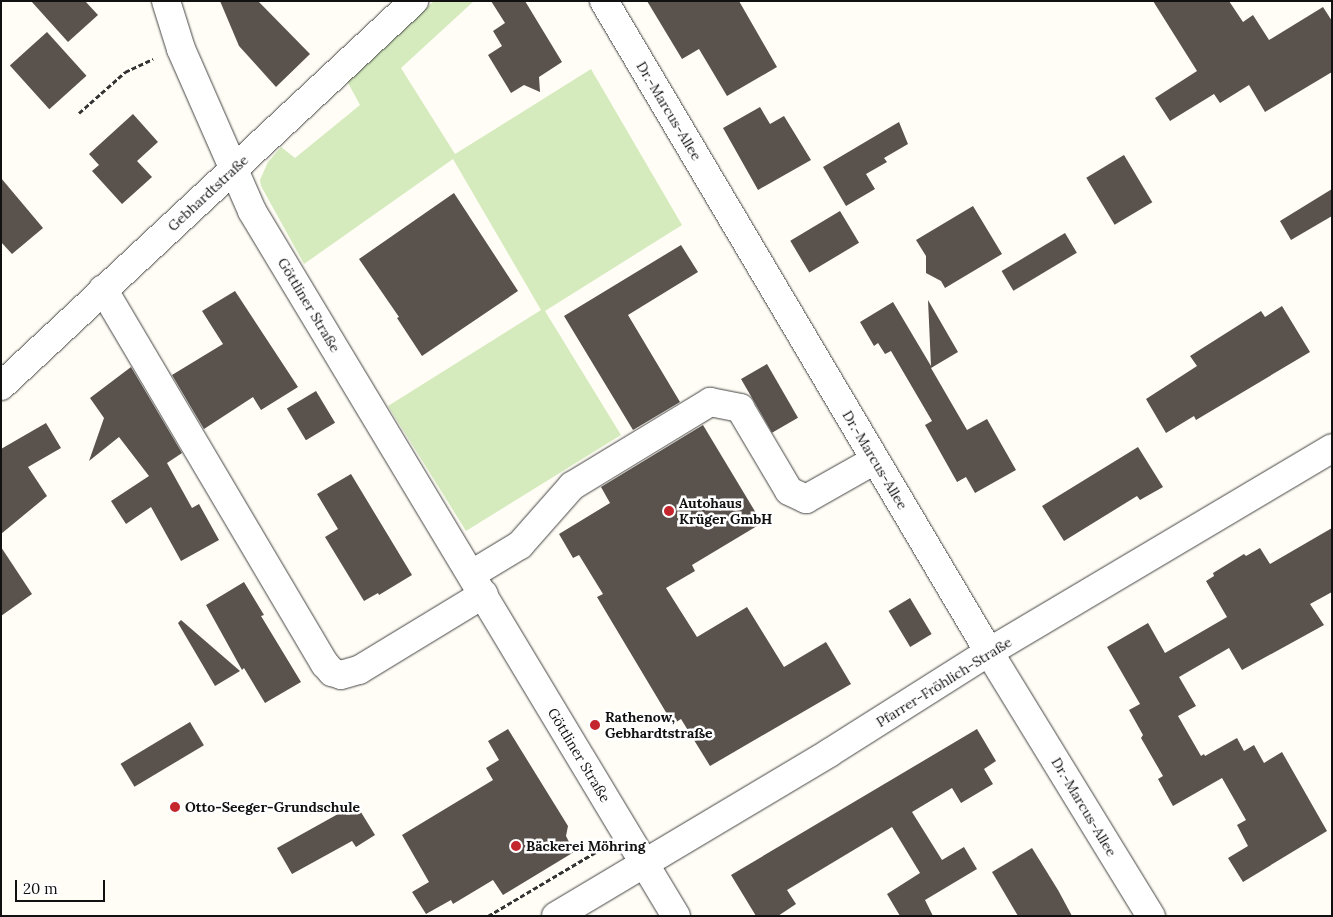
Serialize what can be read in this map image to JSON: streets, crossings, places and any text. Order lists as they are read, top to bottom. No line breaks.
{"streets":{"street":["Dr.-Marcus-Allee","Gebhardtstraße","Göttliner Straße","Pfarrer-Fröhlich-Straße"]},"crossings":[["Dr.-Marcus-Allee","Pfarrer-Fröhlich-Straße"],["Gebhardtstraße","Göttliner Straße"],["Göttliner Straße","Pfarrer-Fröhlich-Straße"]],"places":["Autohaus Krüger GmbH","Rathenow, Gebhardtstraße","Otto-Seeger-Grundschule","Bäckerei Möhring"],"scale_bar":"20 m"}
